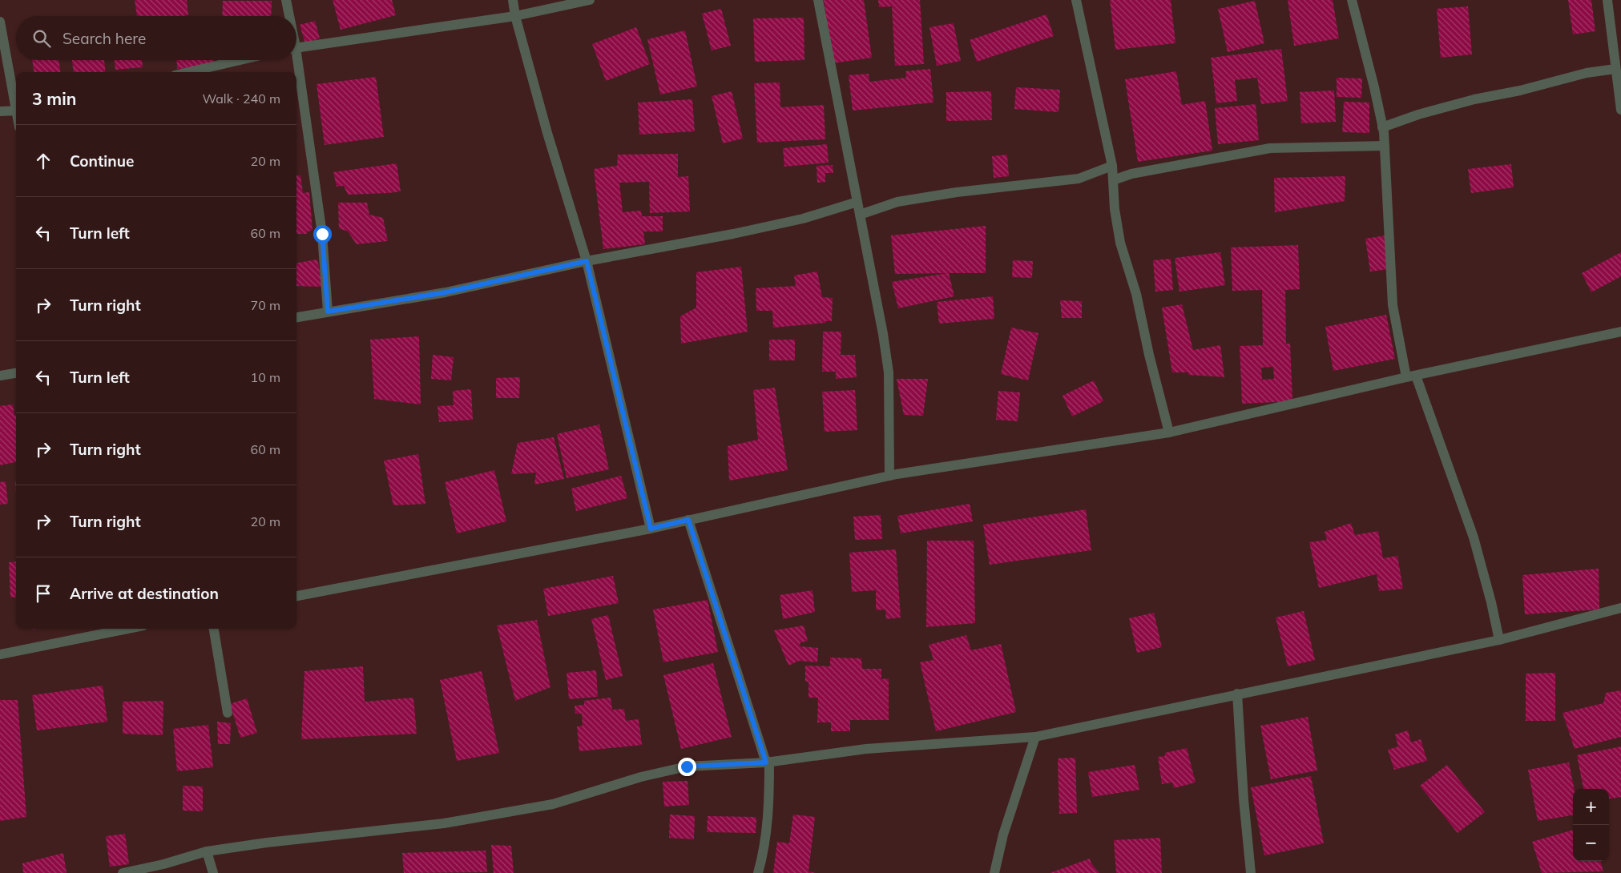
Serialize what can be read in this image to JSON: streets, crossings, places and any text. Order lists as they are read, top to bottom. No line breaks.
{"page":{"search":"Search here","heading":["3 min","Walk · 240 m"],"list":[["Continue","20 m"],["Turn left","60 m"],["Turn right","70 m"],["Turn left","10 m"],["Turn right","60 m"],["Turn right","20 m"],"Arrive at destination"],"map_buttons":["+","−"]}}
